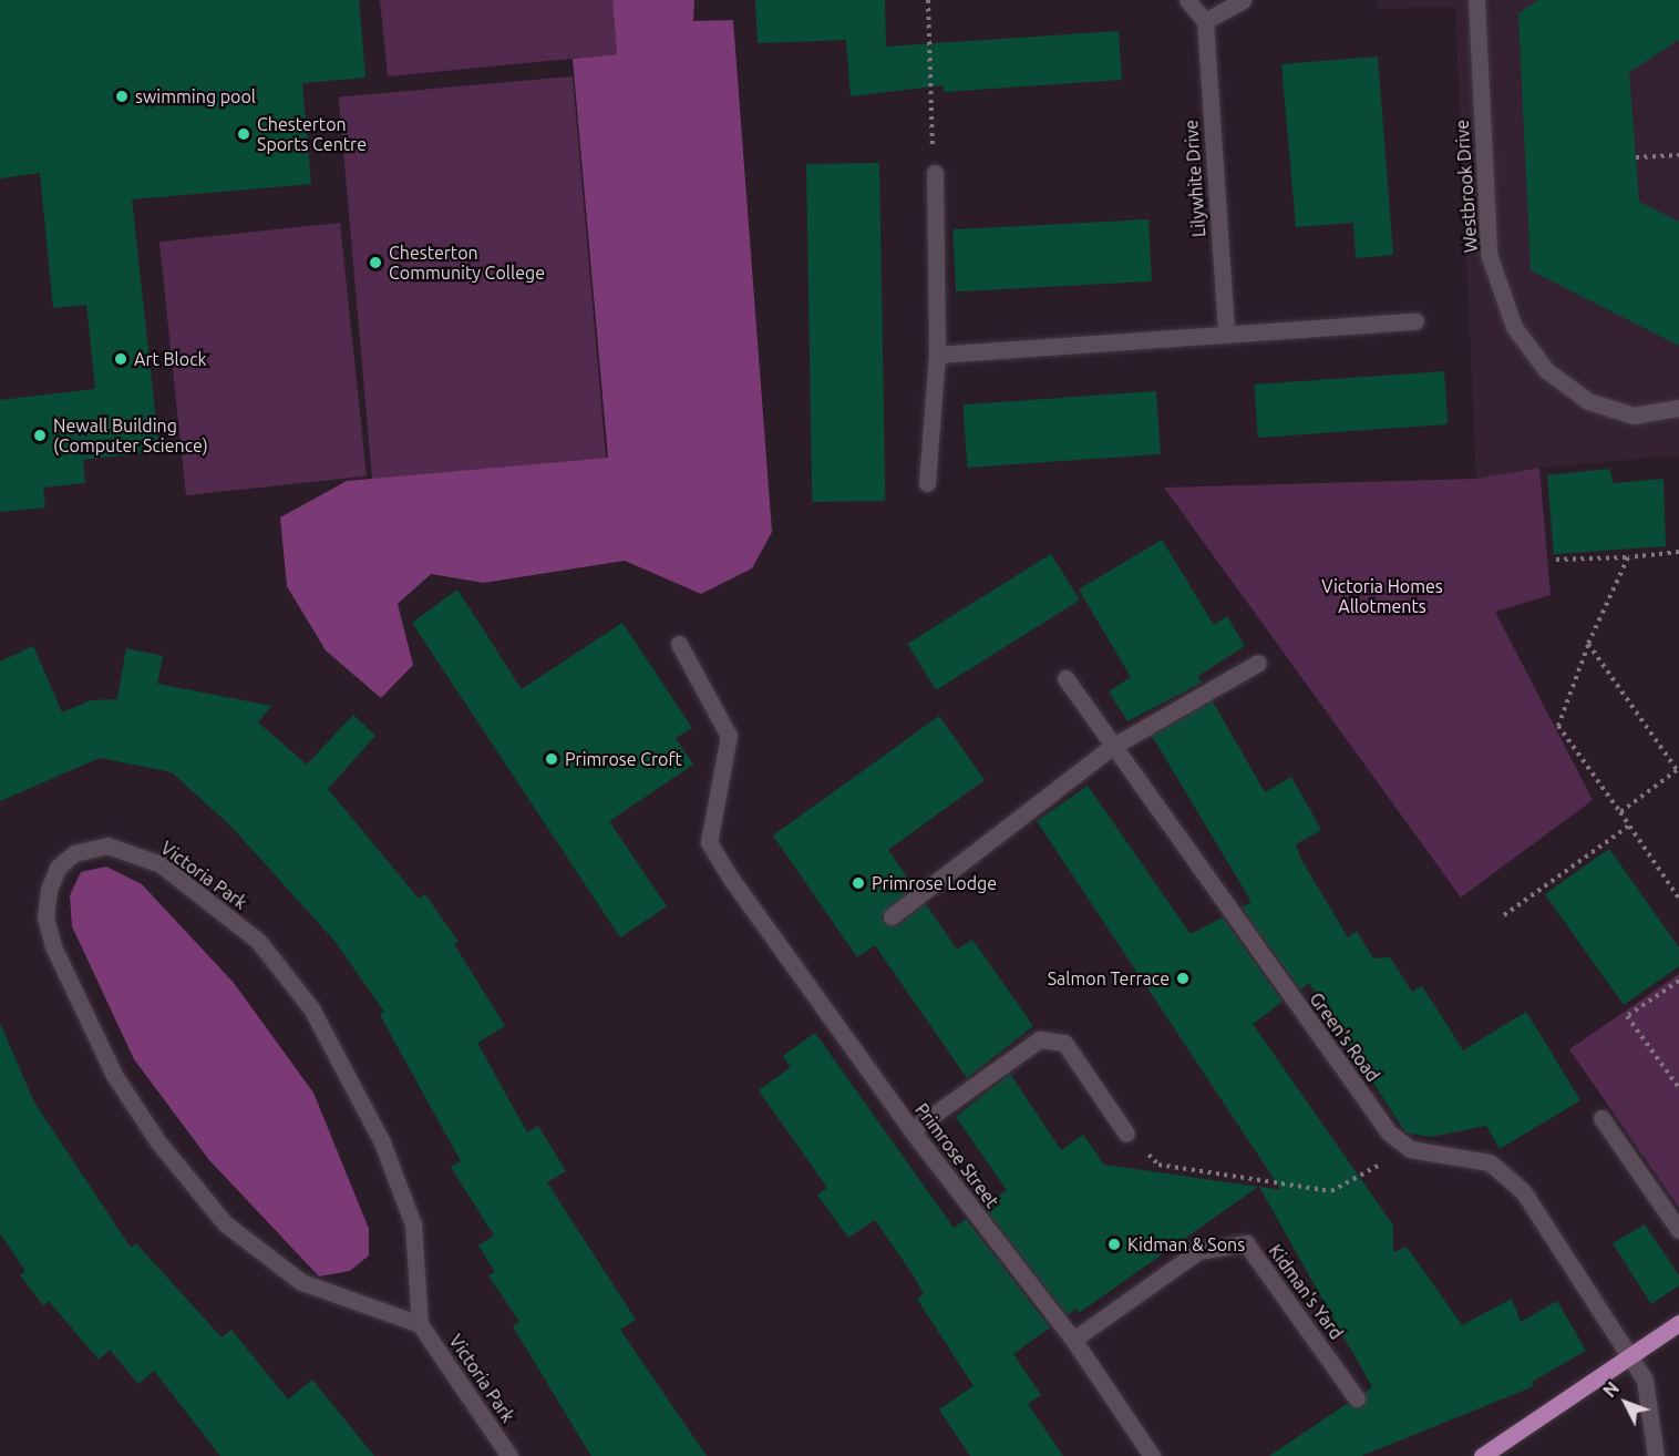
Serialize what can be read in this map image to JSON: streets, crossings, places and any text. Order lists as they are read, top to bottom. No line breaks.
{"streets":{"street":["Lilywhite Drive","Westbrook Drive","Victoria Park","Green's Road","Primrose Street","Kidman's Yard"]},"crossings":[["Primrose Street","Kidman's Yard"]],"parks":["Victoria Homes Allotments"],"places":["swimming pool","Chesterton Sports Centre","Chesterton Community College","Art Block","Newall Building (Computer Science)","Primrose Croft","Primrose Lodge","Salmon Terrace","Kidman & Sons"],"north":"top left"}
